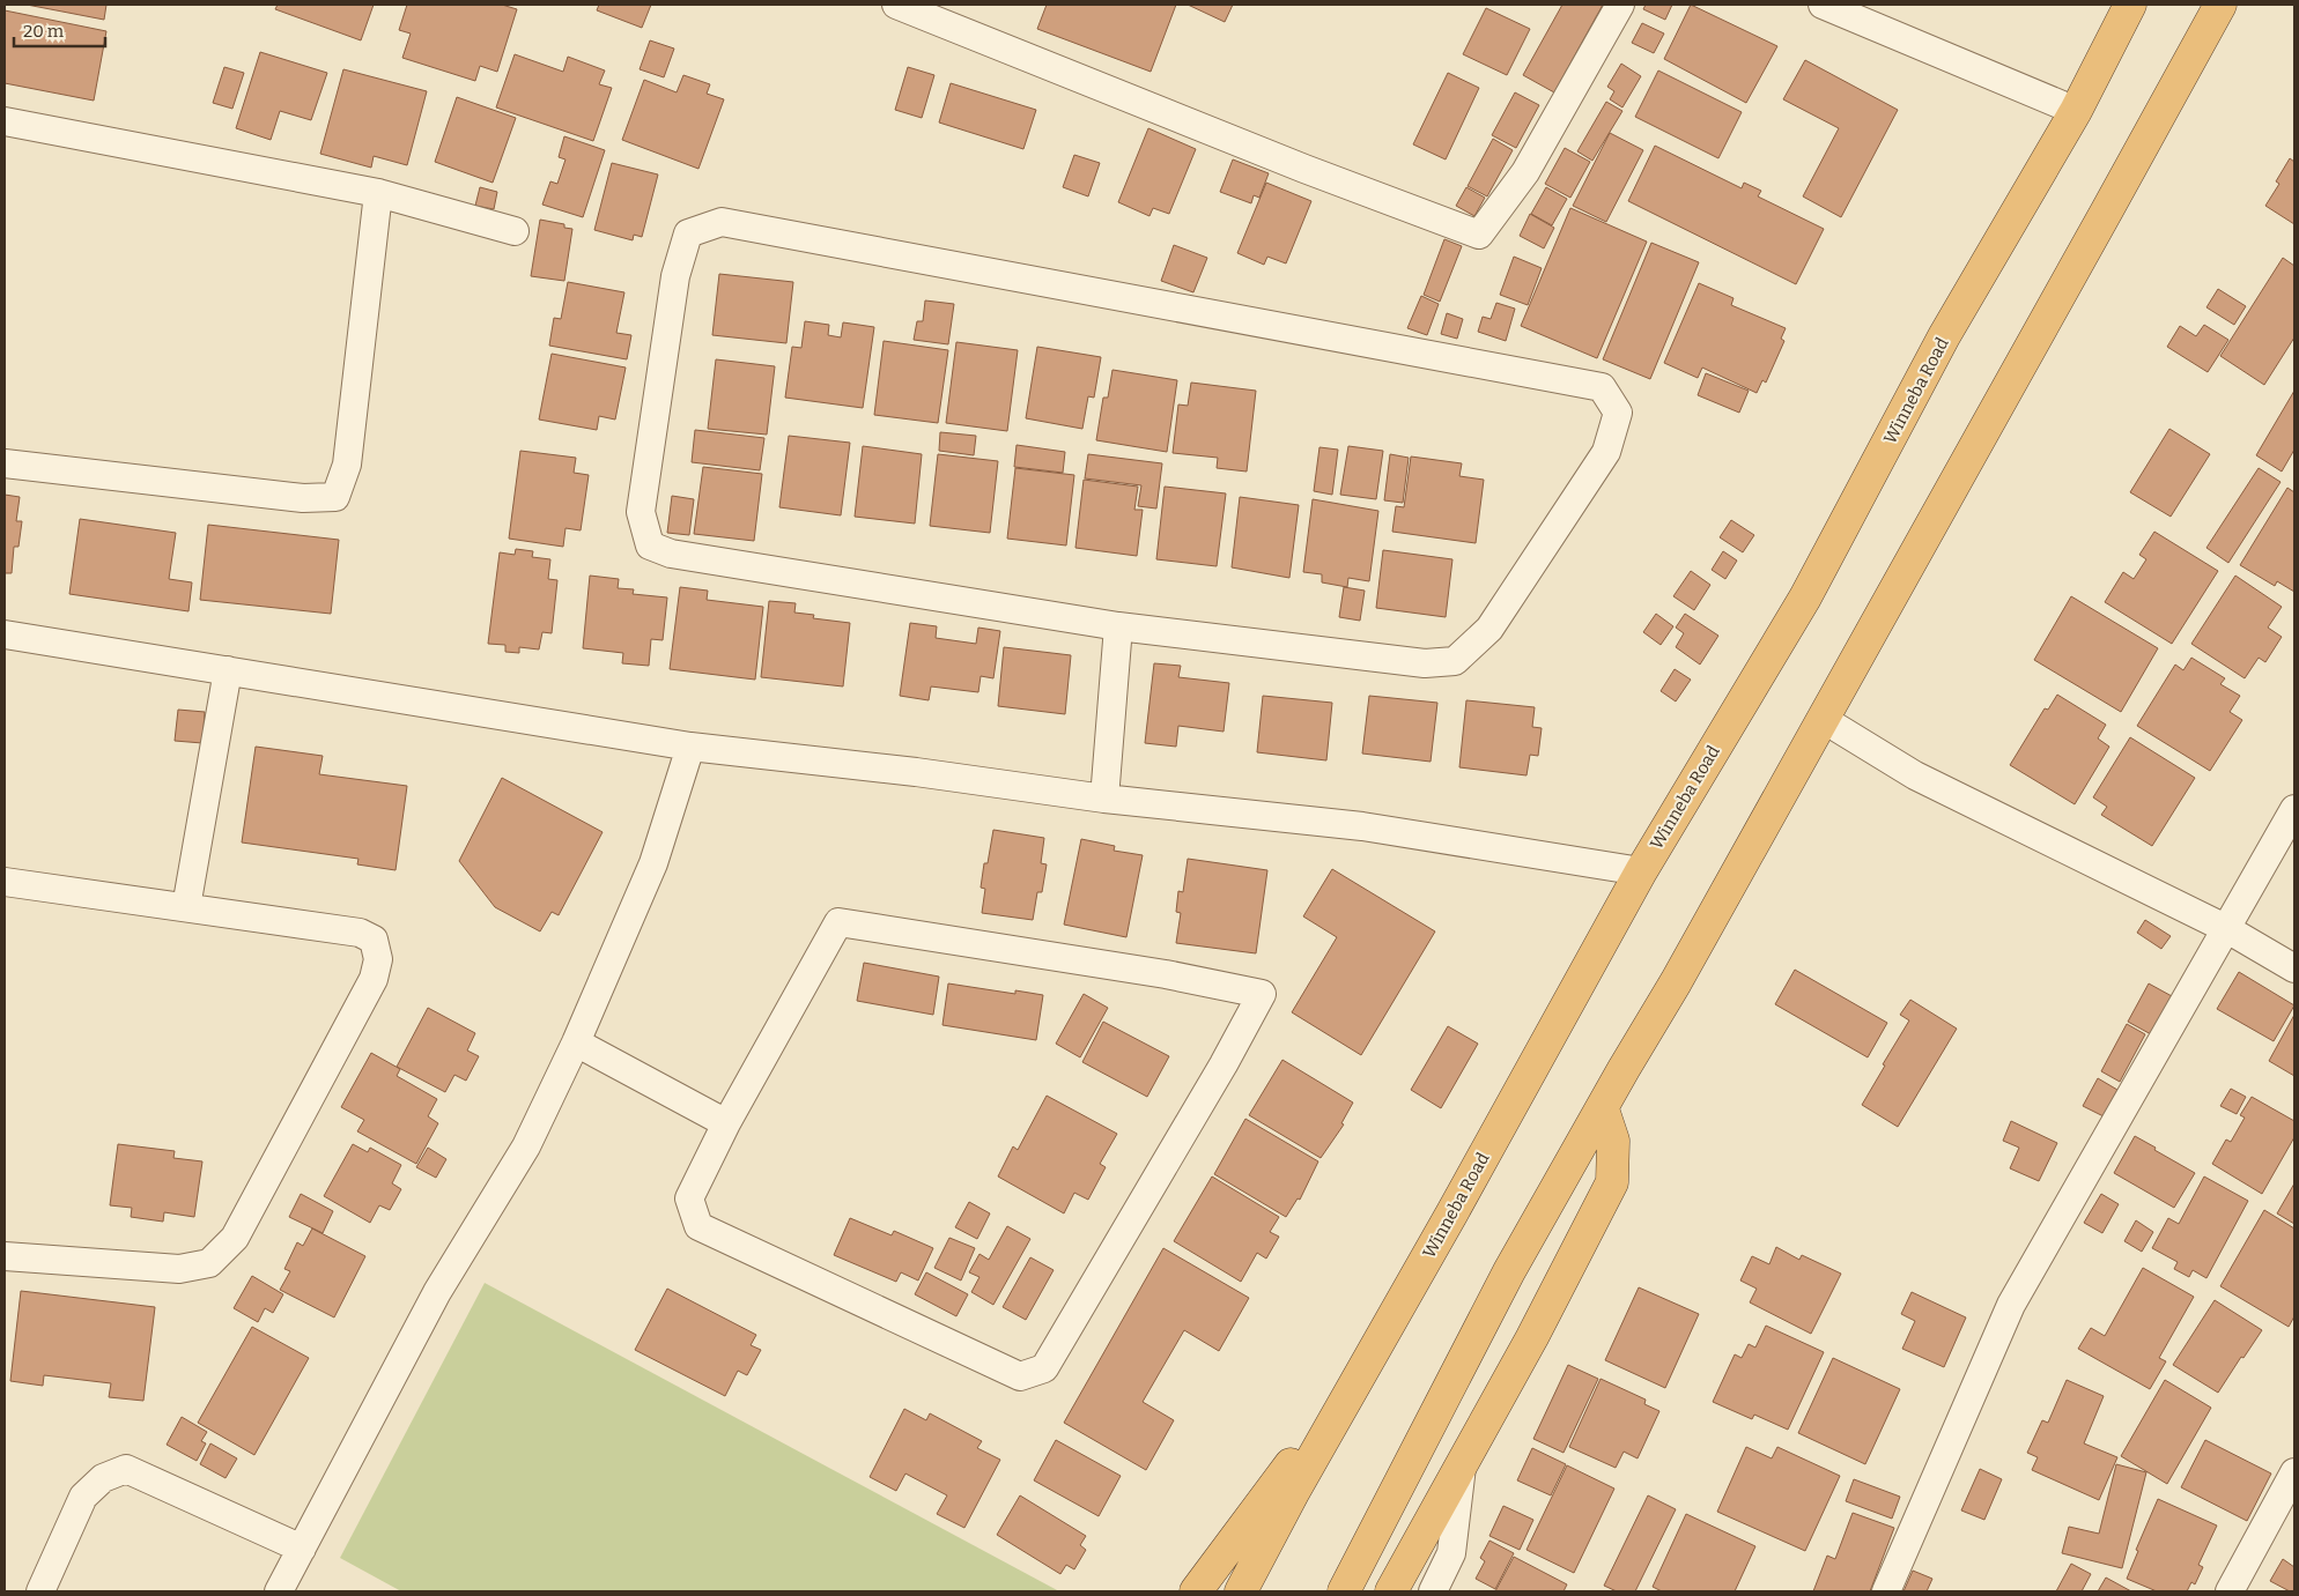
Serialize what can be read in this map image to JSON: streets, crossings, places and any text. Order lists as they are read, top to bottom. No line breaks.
{"streets":{"highway":["Winneba Road"]},"scale_bar":"20 m"}
